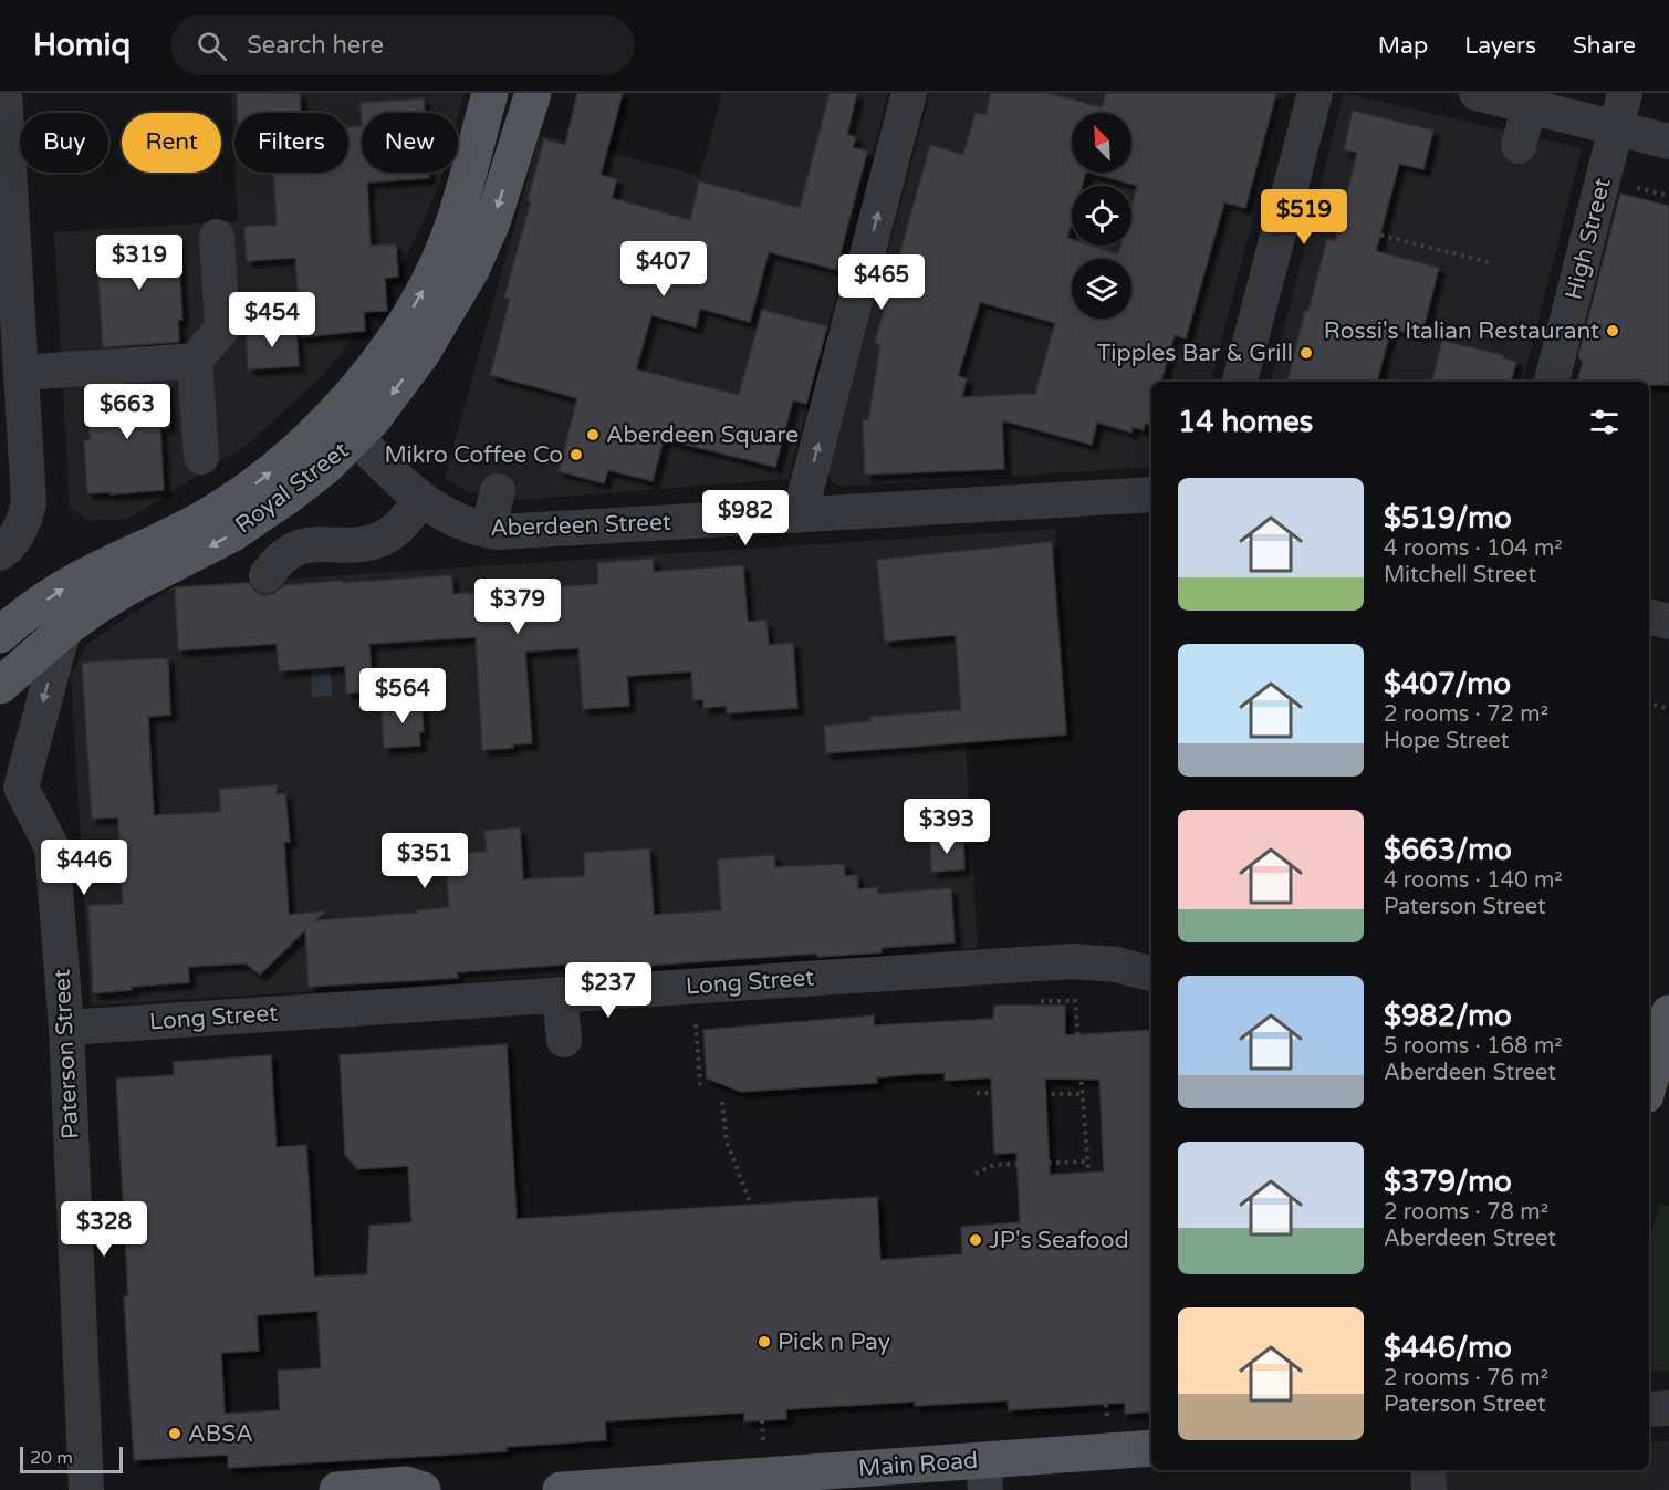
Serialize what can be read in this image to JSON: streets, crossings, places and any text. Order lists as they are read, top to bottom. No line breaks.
{"streets":{"main road":["Royal Street","Main Road"],"street":["High Street","Aberdeen Street","Long Street","Paterson Street"]},"crossings":[["Royal Street","Aberdeen Street"],["Royal Street","Paterson Street"],["Long Street","Paterson Street"]],"one_way":["Paterson Street"],"places":["Rossi's Italian Restaurant","Tipples Bar & Grill","Aberdeen Square","Mikro Coffee Co","JP's Seafood","Pick n Pay","ABSA"],"scale_bar":"20 m","north":"top left","page":{"header":"Homiq","search":"Search here","nav":["Map","Layers","Share"],"chip":["Buy","Rent","Filters","New"],"price":["$519","$319","$407","$465","$454","$663","$982","$379","$564","$393","$351","$446","$237","$328"],"heading":"14 homes","list":[{"name":"$519/mo","note":"4 rooms · 104 m² · Mitchell Street"},{"name":"$407/mo","note":"2 rooms · 72 m² · Hope Street"},{"name":"$663/mo","note":"4 rooms · 140 m² · Paterson Street"},{"name":"$982/mo","note":"5 rooms · 168 m² · Aberdeen Street"},{"name":"$379/mo","note":"2 rooms · 78 m² · Aberdeen Street"},{"name":"$446/mo","note":"2 rooms · 76 m² · Paterson Street"}],"scale":"20 m"}}
